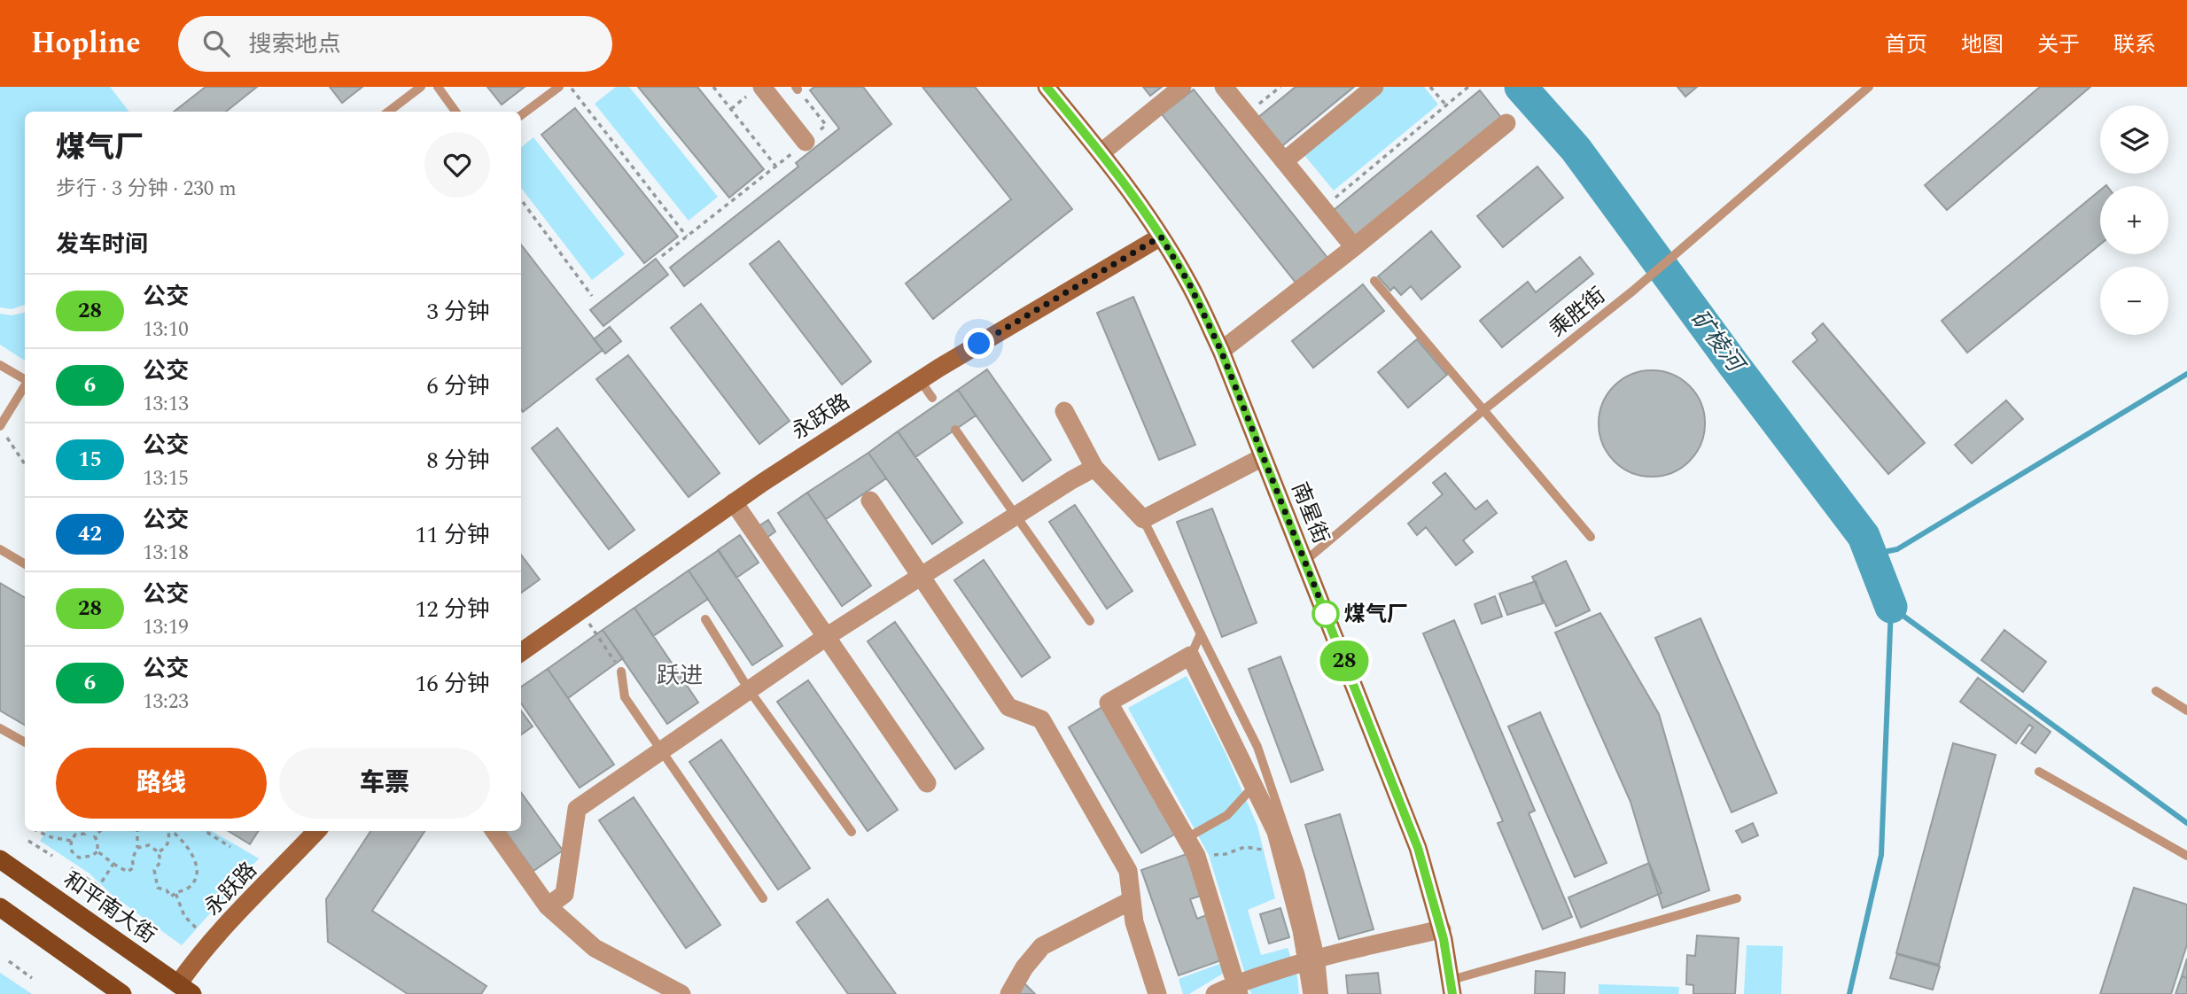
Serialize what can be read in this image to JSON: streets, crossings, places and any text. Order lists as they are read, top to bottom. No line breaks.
{"streets":{"main road":["和平南大街"],"street":["永跃路","南星街"],"lane":["乘胜街"]},"crossings":[["乘胜街","南星街"],["永跃路","南星街"],["永跃路","和平南大街"]],"districts":["跃进"],"water":["矿棱河"],"places":["煤气厂"],"lines":["bus line 28"],"page":{"header":"Hopline","search":"搜索地点","nav":["首页","地图","关于","联系"],"on_map":"28","map_buttons":["+","−"],"heading":[["煤气厂","步行 · 3 分钟 · 230 m"],"发车时间"],"list":[{"mark":"28","name":"公交","note":"13:10","value":"3 分钟"},{"mark":"6","name":"公交","note":"13:13","value":"6 分钟"},{"mark":"15","name":"公交","note":"13:15","value":"8 分钟"},{"mark":"42","name":"公交","note":"13:18","value":"11 分钟"},{"mark":"28","name":"公交","note":"13:19","value":"12 分钟"},{"mark":"6","name":"公交","note":"13:23","value":"16 分钟"}],"buttons":["路线","车票"]}}
